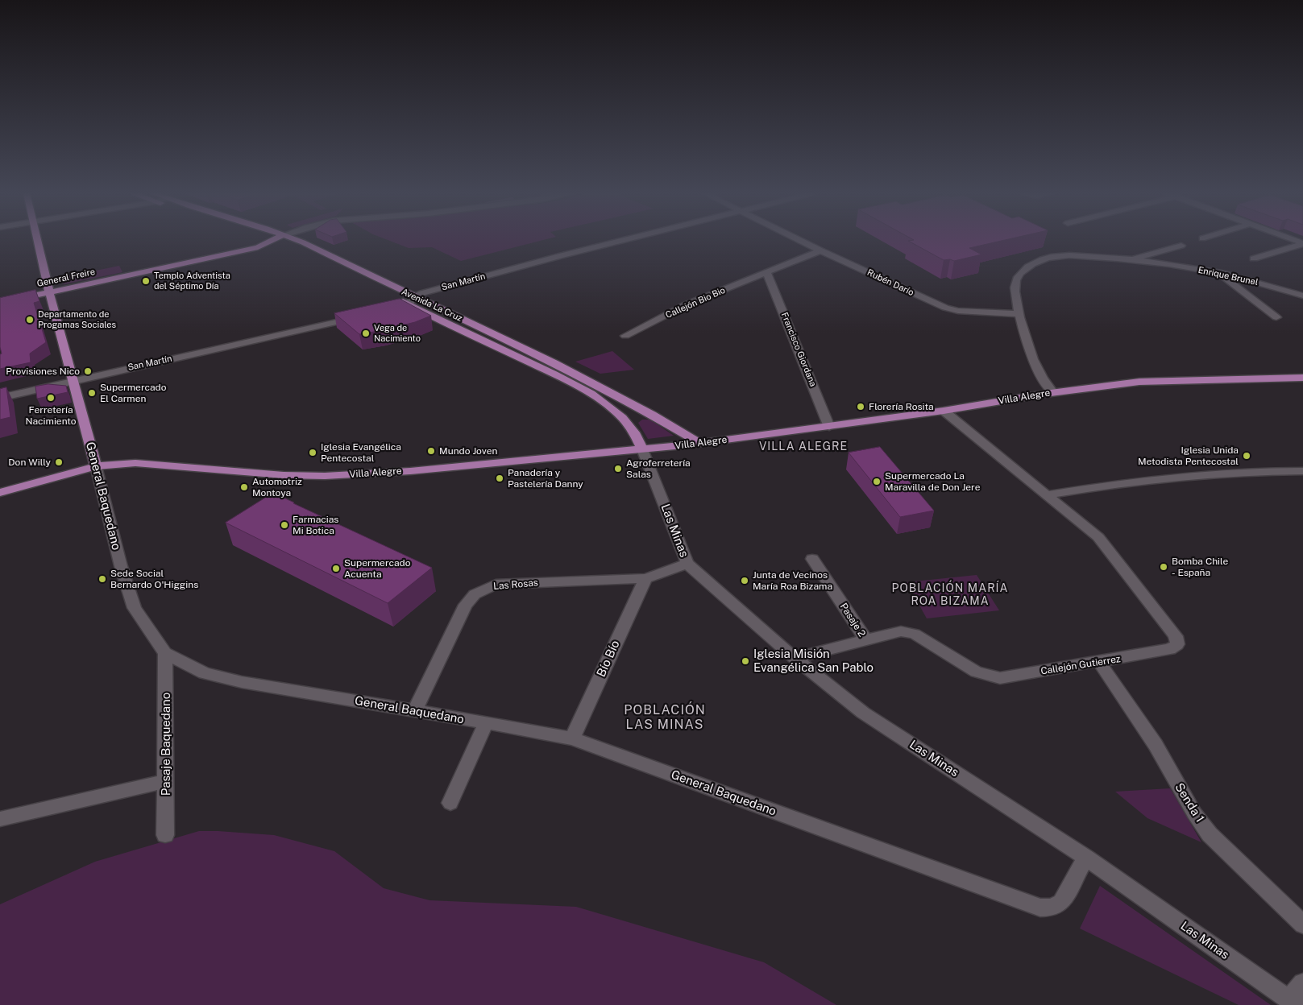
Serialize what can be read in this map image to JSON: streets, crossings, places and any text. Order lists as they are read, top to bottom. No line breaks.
{"streets":{"main road":["General Freire","Avenida La Cruz","Villa Alegre","General Baquedano"],"street":["Enrique Brunel","San Martín","Rubén Darío","Callejón Bio Bio","Francisco Giordana","Las Minas","Las Rosas","Pasaje 2","Bío Bío","Callejón Gutierrez","Pasaje Baquedano","Senda 1"]},"crossings":[["Enrique Brunel","Rubén Darío"],["Enrique Brunel","Villa Alegre"],["General Freire","General Baquedano"],["San Martín","Avenida La Cruz"],["San Martín","General Baquedano"],["Rubén Darío","Callejón Bio Bio"],["Callejón Bio Bio","Francisco Giordana"],["Avenida La Cruz","Villa Alegre"],["Avenida La Cruz","Las Minas"],["Francisco Giordana","Villa Alegre"],["Villa Alegre","General Baquedano"],["Villa Alegre","Las Minas"],["Villa Alegre","Callejón Gutierrez"],["General Baquedano","Las Minas"],["General Baquedano","Las Rosas"],["General Baquedano","Bío Bío"],["General Baquedano","Pasaje Baquedano"],["Las Minas","Las Rosas"],["Las Minas","Callejón Gutierrez"],["Las Rosas","Bío Bío"],["Pasaje 2","Callejón Gutierrez"],["Callejón Gutierrez","Senda 1"]],"districts":["VILLA ALEGRE","POBLACIÓN MARÍA ROA BIZAMA","POBLACIÓN LAS MINAS"],"places":["Templo Adventista del Séptimo Día","Departamento de Progamas Sociales","Vega de Nacimiento","Provisiones Nico","Supermercado El Carmen","Ferretería Nacimiento","Florería Rosita","Mundo Joven","Iglesia Evangélica Pentecostal","Iglesia Unida Metodista Pentecostal","Don Willy","Agroferretería Salas","Panadería y Pastelería Danny","Supermercado La Maravilla de Don Jere","Automotriz Montoya","Farmacias Mi Botica","Bomba Chile - España","Supermercado Acuenta","Sede Social Bernardo O'Higgins","Junta de Vecinos María Roa Bizama","Iglesia Misión Evangélica San Pablo"]}
